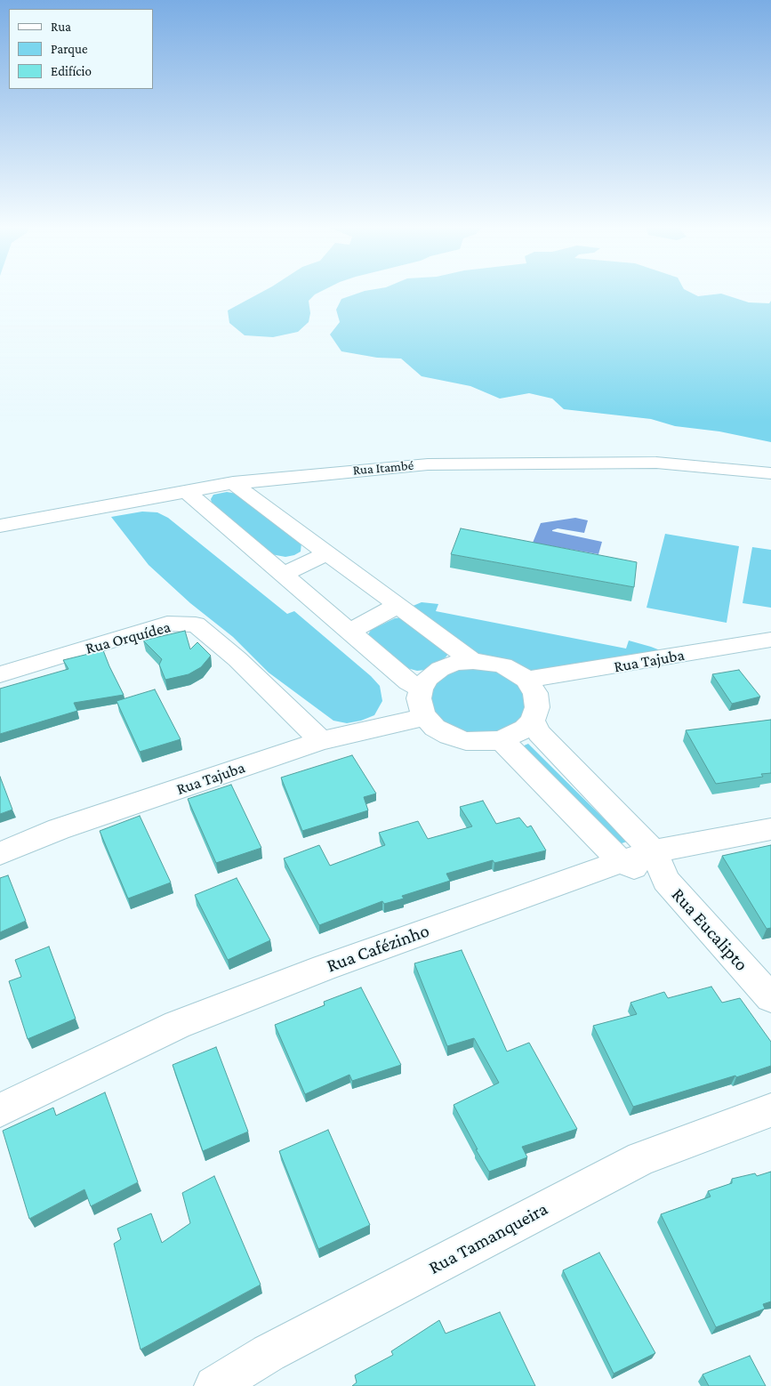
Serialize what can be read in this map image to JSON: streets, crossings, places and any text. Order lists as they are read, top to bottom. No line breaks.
{"streets":{"street":["Rua Itambé","Rua Orquídea","Rua Tajuba","Rua Eucalipto","Rua Cafézinho","Rua Tamanqueira"]},"crossings":[["Rua Orquídea","Rua Tajuba"],["Rua Eucalipto","Rua Cafézinho"]],"legend":["Rua","Parque","Edifício"]}
